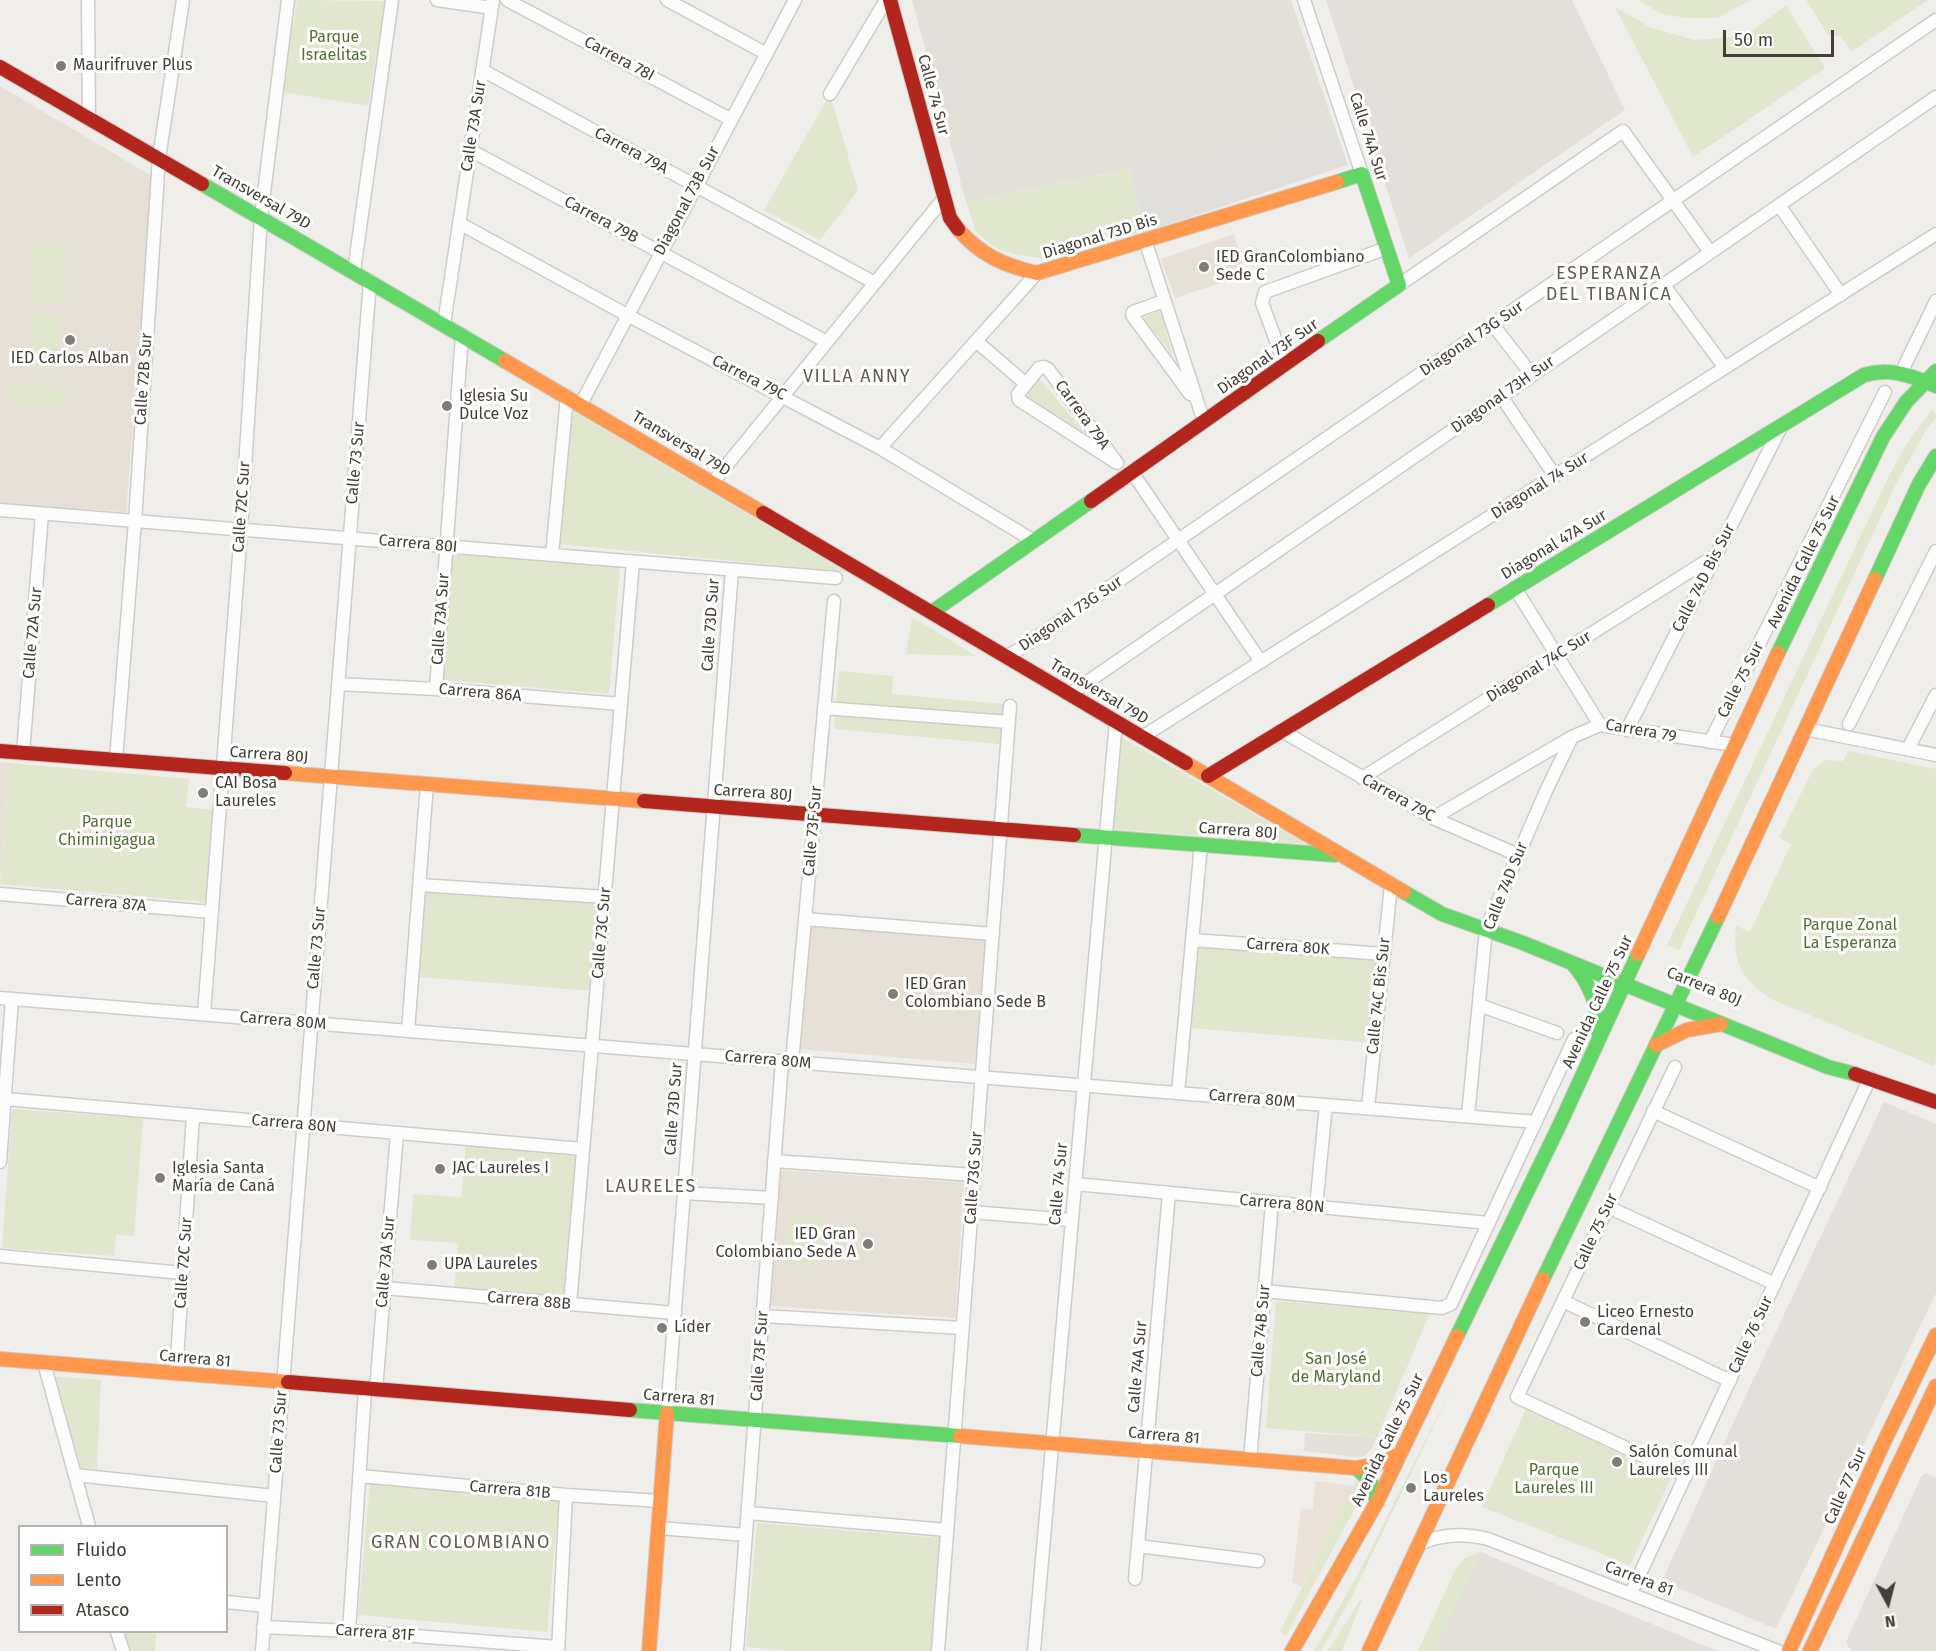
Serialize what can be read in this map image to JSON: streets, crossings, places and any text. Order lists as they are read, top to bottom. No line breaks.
{"streets":{"street":["Carrera 78I","Calle 74 Sur","Calle 73A Sur","Calle 74A Sur","Carrera 79A","Transversal 79D","Diagonal 73B Sur","Carrera 79B","Diagonal 73D Bis","Diagonal 73G Sur","Diagonal 73F Sur","Carrera 79C","Calle 72B Sur","Diagonal 73H Sur","Calle 73 Sur","Diagonal 74 Sur","Calle 72C Sur","Carrera 80I","Diagonal 47A Sur","Avenida Calle 75 Sur","Calle 74D Bis Sur","Calle 73D Sur","Calle 72A Sur","Diagonal 74C Sur","Calle 75 Sur","Carrera 86A","Carrera 79","Carrera 80J","Calle 73F Sur","Calle 74D Sur","Carrera 87A","Calle 73C Sur","Carrera 80K","Calle 74C Bis Sur","Carrera 80M","Carrera 80N","Calle 73G Sur","Carrera 88B","Calle 74B Sur","Calle 76 Sur","Carrera 81","Calle 77 Sur","Carrera 81B","Carrera 81F"]},"crossings":[["Carrera 78I","Diagonal 73B Sur"],["Calle 74 Sur","Transversal 79D"],["Calle 74 Sur","Diagonal 73D Bis"],["Calle 74 Sur","Carrera 80J"],["Calle 74 Sur","Carrera 80M"],["Calle 74 Sur","Carrera 80N"],["Calle 74 Sur","Carrera 81"],["Calle 73A Sur","Carrera 79A"],["Calle 73A Sur","Transversal 79D"],["Calle 73A Sur","Carrera 79B"],["Calle 73A Sur","Carrera 79C"],["Calle 73A Sur","Carrera 80I"],["Calle 73A Sur","Carrera 86A"],["Calle 73A Sur","Carrera 80N"],["Calle 73A Sur","Carrera 88B"],["Calle 73A Sur","Carrera 81"],["Calle 73A Sur","Carrera 81B"],["Calle 73A Sur","Carrera 81F"],["Calle 74A Sur","Diagonal 73D Bis"],["Calle 74A Sur","Diagonal 73F Sur"],["Calle 74A Sur","Carrera 80N"],["Calle 74A Sur","Carrera 81"],["Carrera 79A","Diagonal 73B Sur"],["Transversal 79D","Diagonal 73B Sur"],["Transversal 79D","Diagonal 73G Sur"],["Transversal 79D","Diagonal 73F Sur"],["Transversal 79D","Calle 72B Sur"],["Transversal 79D","Diagonal 73H Sur"],["Transversal 79D","Calle 73 Sur"],["Transversal 79D","Diagonal 74 Sur"],["Transversal 79D","Calle 72C Sur"],["Transversal 79D","Diagonal 47A Sur"],["Transversal 79D","Carrera 80J"],["Diagonal 73B Sur","Carrera 79B"],["Diagonal 73B Sur","Carrera 79C"],["Diagonal 73D Bis","Carrera 79C"],["Diagonal 73G Sur","Diagonal 73F Sur"],["Diagonal 73F Sur","Carrera 79C"],["Carrera 79C","Diagonal 47A Sur"],["Carrera 79C","Diagonal 74C Sur"],["Carrera 79C","Calle 74D Sur"],["Calle 72B Sur","Carrera 80I"],["Calle 72B Sur","Carrera 80J"],["Calle 73 Sur","Carrera 80I"],["Calle 73 Sur","Carrera 86A"],["Calle 73 Sur","Carrera 80J"],["Calle 73 Sur","Carrera 80M"],["Calle 73 Sur","Carrera 80N"],["Calle 73 Sur","Carrera 81"],["Calle 73 Sur","Carrera 81F"],["Calle 72C Sur","Carrera 80I"],["Calle 72C Sur","Carrera 80J"],["Calle 72C Sur","Carrera 87A"],["Calle 72C Sur","Carrera 80M"],["Calle 72C Sur","Carrera 80N"],["Calle 72C Sur","Carrera 81"],["Carrera 80I","Calle 73D Sur"],["Carrera 80I","Calle 72A Sur"],["Carrera 80I","Calle 73C Sur"],["Diagonal 47A Sur","Avenida Calle 75 Sur"],["Diagonal 47A Sur","Calle 74D Bis Sur"],["Diagonal 47A Sur","Carrera 79"],["Avenida Calle 75 Sur","Carrera 79"],["Avenida Calle 75 Sur","Carrera 80J"],["Avenida Calle 75 Sur","Carrera 81"],["Calle 74D Bis Sur","Diagonal 74C Sur"],["Calle 74D Bis Sur","Carrera 79"],["Calle 73D Sur","Carrera 80J"],["Calle 73D Sur","Carrera 80M"],["Calle 73D Sur","Carrera 88B"],["Calle 73D Sur","Carrera 81"],["Calle 73D Sur","Carrera 81B"],["Calle 72A Sur","Carrera 80J"],["Diagonal 74C Sur","Carrera 79"],["Calle 75 Sur","Carrera 79"],["Calle 75 Sur","Calle 76 Sur"],["Carrera 86A","Calle 73C Sur"],["Carrera 80J","Calle 73F Sur"],["Carrera 80J","Calle 74D Sur"],["Carrera 80J","Calle 73C Sur"],["Carrera 80J","Calle 74C Bis Sur"],["Carrera 80J","Calle 73G Sur"],["Carrera 80J","Calle 76 Sur"],["Calle 73F Sur","Carrera 80M"],["Calle 73F Sur","Carrera 81"],["Calle 74D Sur","Carrera 80M"],["Calle 73C Sur","Carrera 80M"],["Calle 73C Sur","Carrera 80N"],["Calle 73C Sur","Carrera 88B"],["Carrera 80K","Calle 74C Bis Sur"],["Calle 74C Bis Sur","Carrera 80M"],["Carrera 80M","Calle 73G Sur"],["Carrera 80N","Calle 74B Sur"],["Calle 73G Sur","Carrera 81"],["Calle 74B Sur","Carrera 81"],["Calle 76 Sur","Carrera 81"]],"districts":["ESPERANZA DEL TIBANÍCA","VILLA ANNY","LAURELES","GRAN COLOMBIANO"],"parks":["Parque Israelitas","Parque Chiminigagua","Parque Zonal La Esperanza","San José de Maryland","Parque Laureles III"],"places":["Maurifruver Plus","IED GranColombiano Sede C","IED Carlos Alban","Iglesia Su Dulce Voz","CAI Bosa Laureles","IED Gran Colombiano Sede B","JAC Laureles I","Iglesia Santa María de Caná","IED Gran Colombiano Sede A","UPA Laureles","Liceo Ernesto Cardenal","Líder","Salón Comunal Laureles III","Los Laureles"],"legend":["Fluido","Lento","Atasco"],"scale_bar":"50 m","north":"bottom"}
